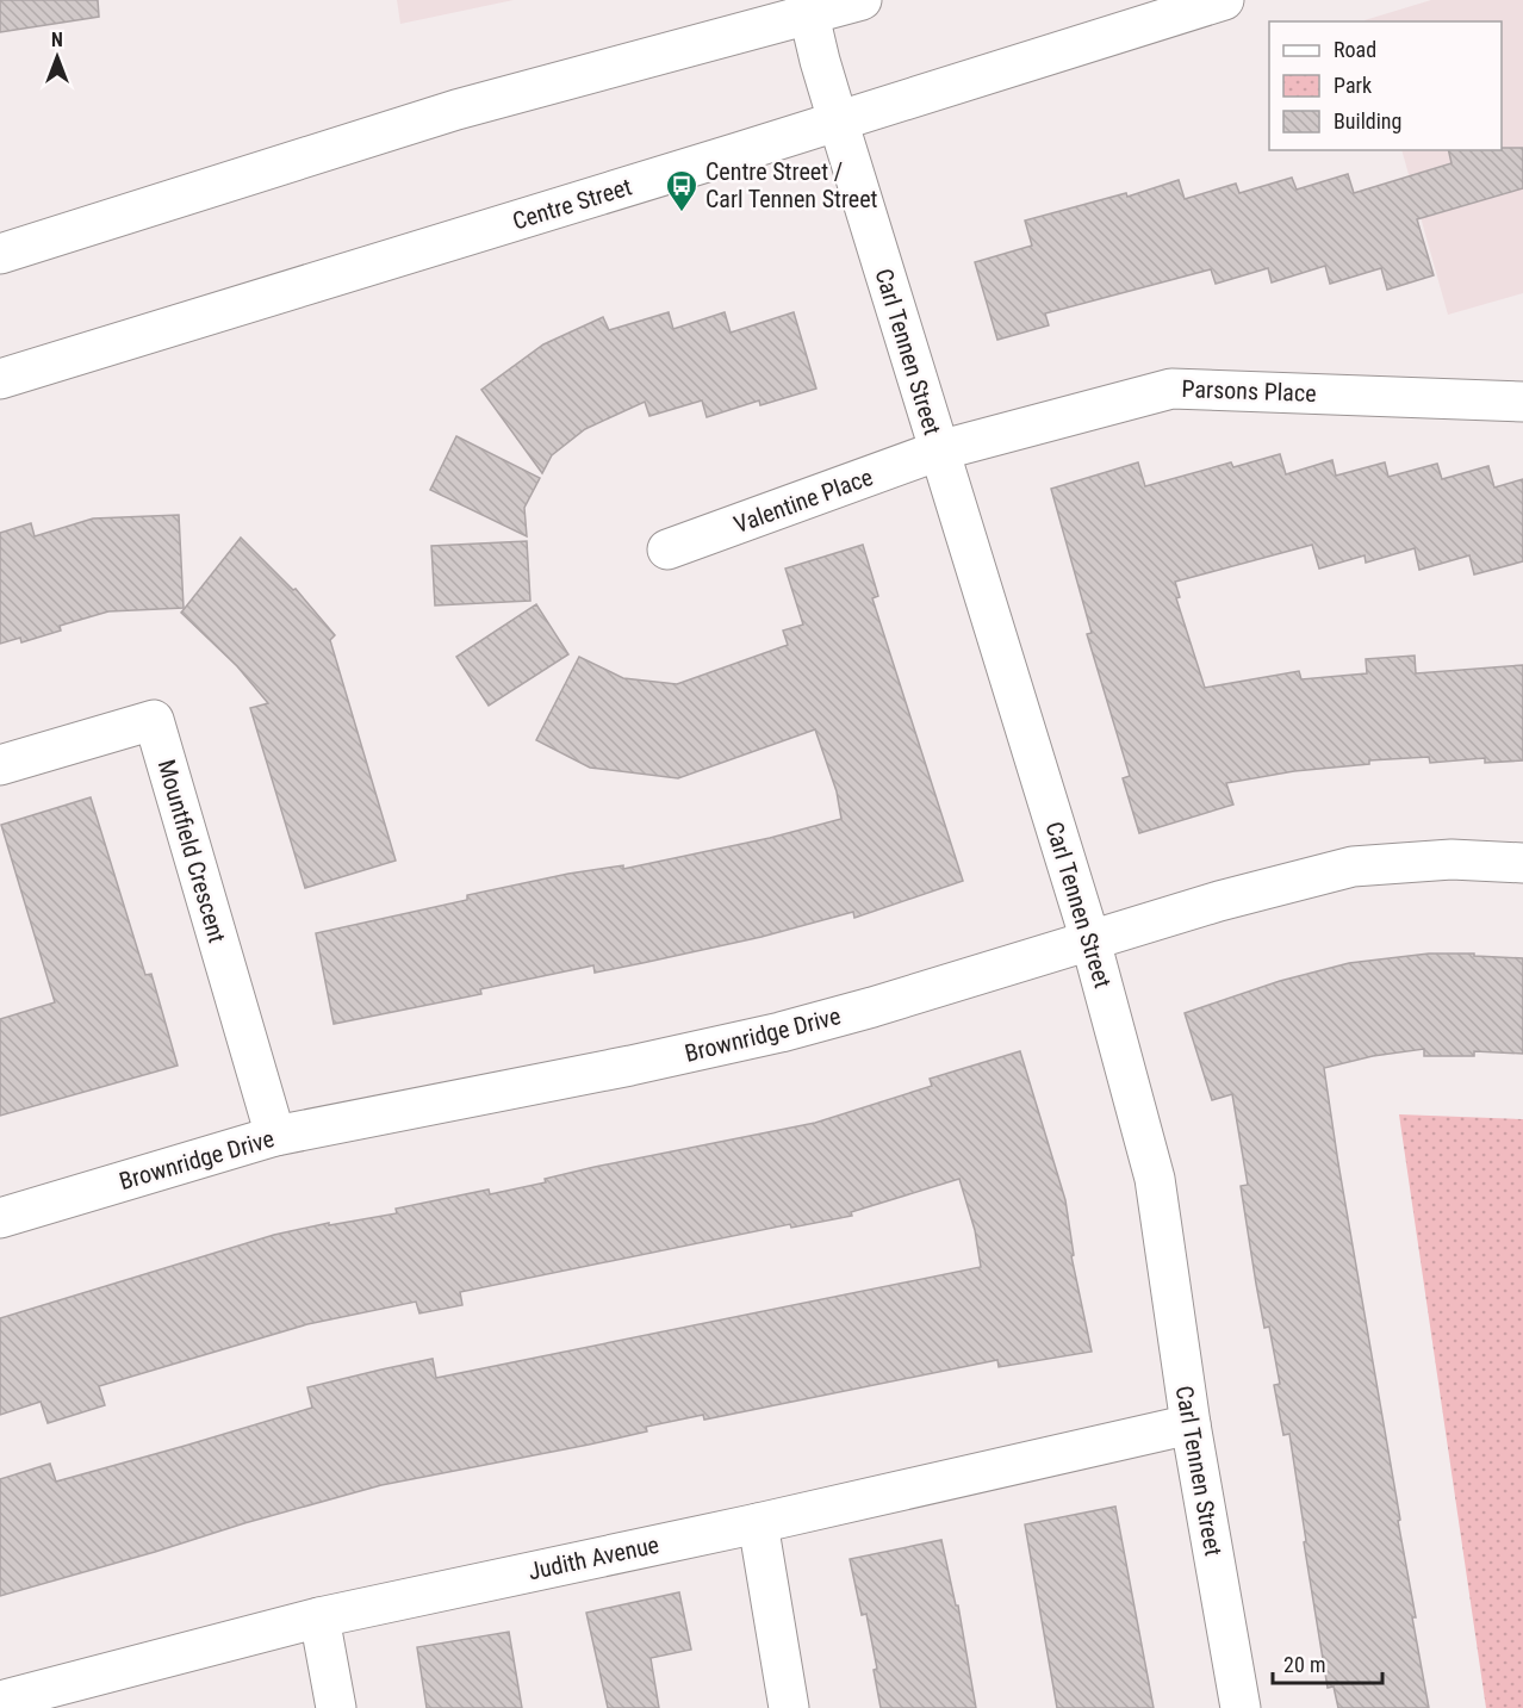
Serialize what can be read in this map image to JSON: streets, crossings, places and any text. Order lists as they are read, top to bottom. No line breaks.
{"streets":{"street":["Centre Street","Carl Tennen Street","Parsons Place","Valentine Place","Mountfield Crescent","Brownridge Drive","Judith Avenue"]},"crossings":[["Centre Street","Carl Tennen Street"],["Carl Tennen Street","Parsons Place"],["Carl Tennen Street","Valentine Place"],["Carl Tennen Street","Brownridge Drive"],["Carl Tennen Street","Judith Avenue"],["Parsons Place","Valentine Place"],["Mountfield Crescent","Brownridge Drive"]],"places":{"bus stop":["Centre Street / Carl Tennen Street"]},"legend":["Road","Park","Building"],"scale_bar":"20 m","north":"top"}
